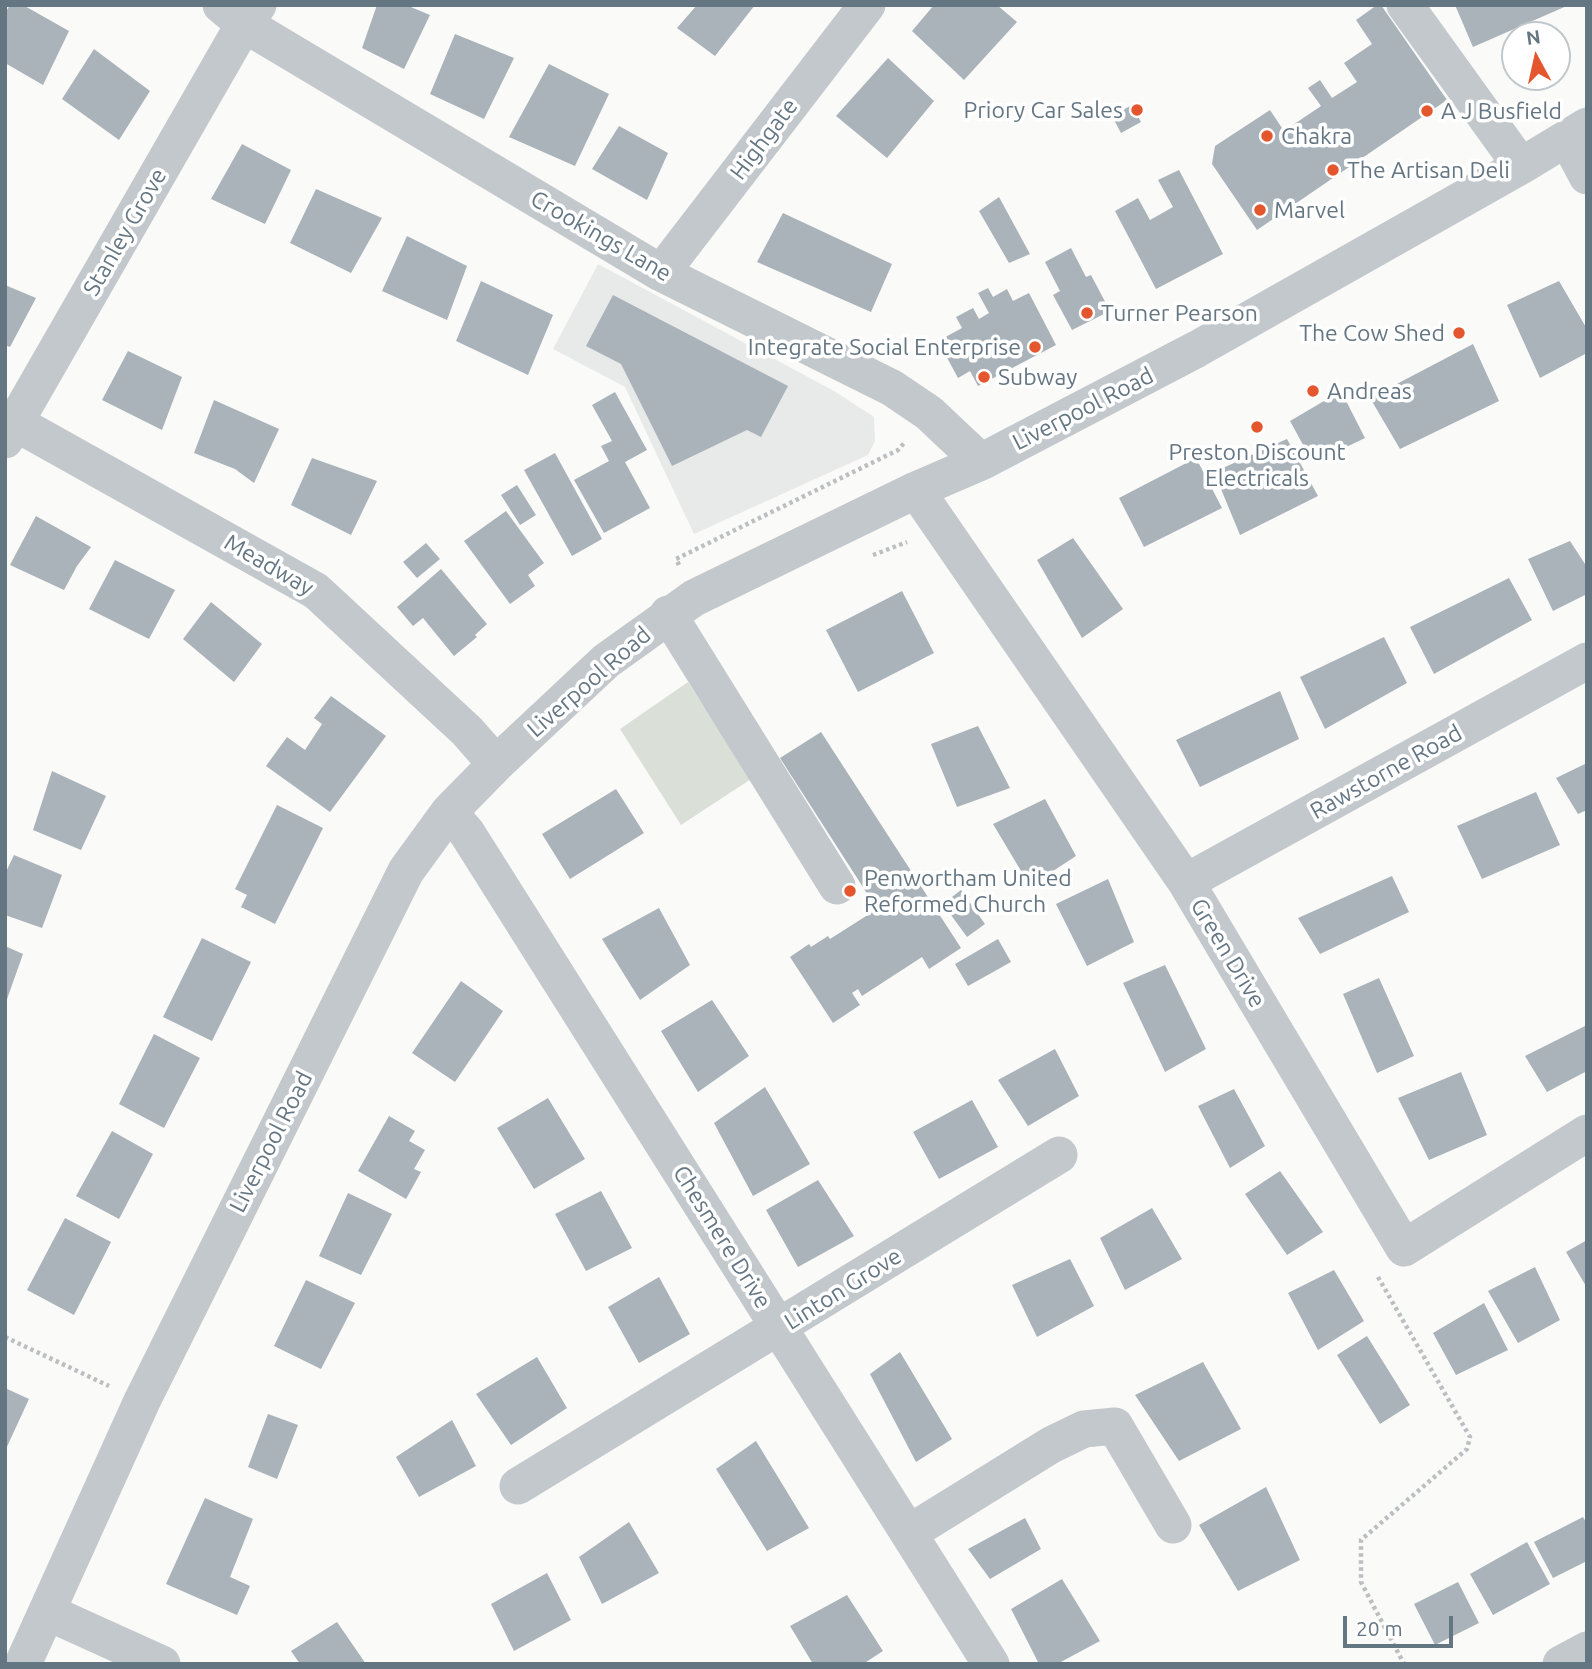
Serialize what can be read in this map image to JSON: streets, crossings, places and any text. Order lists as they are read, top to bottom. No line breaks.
{"streets":{"street":["Highgate","Stanley Grove","Crookings Lane","Liverpool Road","Meadway","Rawstorne Road","Green Drive","Chesmere Drive","Linton Grove"]},"crossings":[["Highgate","Crookings Lane"],["Stanley Grove","Crookings Lane"],["Stanley Grove","Meadway"],["Crookings Lane","Liverpool Road"],["Liverpool Road","Meadway"],["Liverpool Road","Green Drive"],["Liverpool Road","Chesmere Drive"],["Rawstorne Road","Green Drive"],["Chesmere Drive","Linton Grove"]],"places":["Priory Car Sales","A J Busfield","Chakra","The Artisan Deli","Marvel","Turner Pearson","The Cow Shed","Integrate Social Enterprise","Subway","Andreas","Preston Discount Electricals","Penwortham United Reformed Church"],"scale_bar":"20 m","north":"top"}
